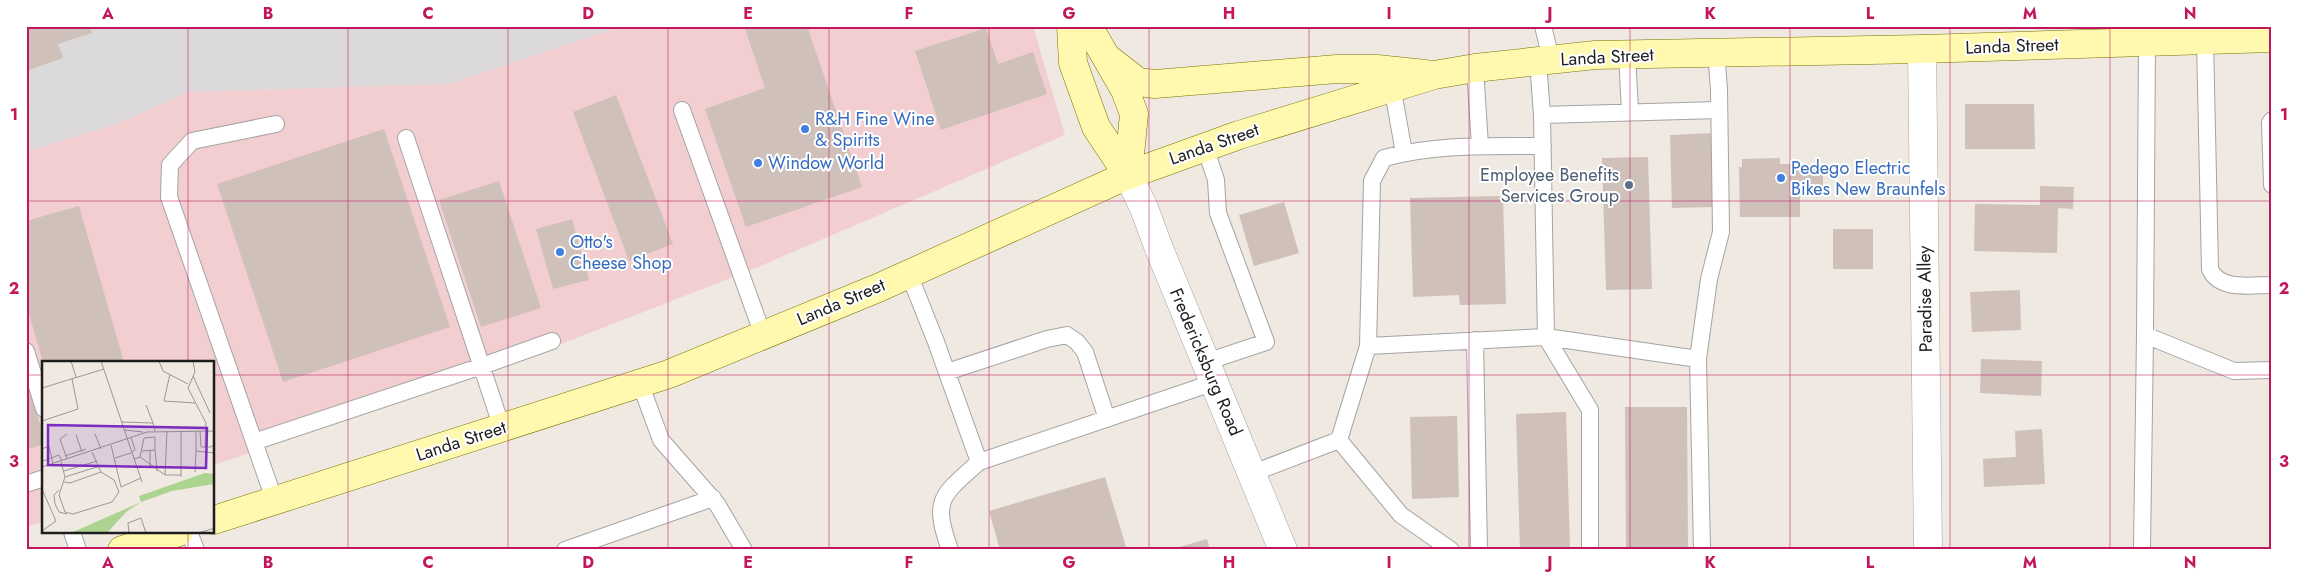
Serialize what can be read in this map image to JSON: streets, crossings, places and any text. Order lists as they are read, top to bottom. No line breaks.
{"streets":{"main road":["Landa Street","Fredericksburg Road"],"street":["Paradise Alley"]},"crossings":[["Landa Street","Paradise Alley"],["Landa Street","Fredericksburg Road"]],"places":["R&H Fine Wine & Spirits","Window World","Pedego Electric Bikes New Braunfels","Employee Benefits Services Group","Otto's Cheese Shop"],"grid":{"columns":["A","B","C","D","E","F","G","H","I","J","K","L","M","N"],"rows":["1","2","3"]}}
